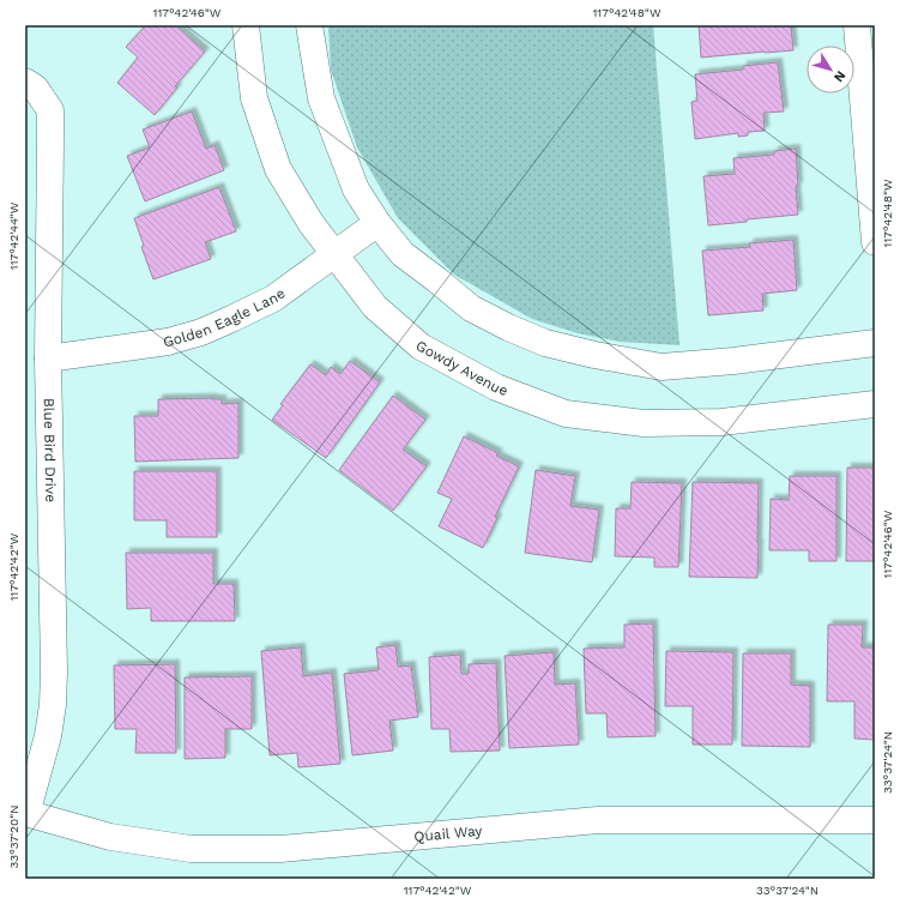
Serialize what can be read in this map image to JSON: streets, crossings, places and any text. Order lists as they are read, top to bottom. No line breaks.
{"streets":{"street":["Golden Eagle Lane","Gowdy Avenue","Blue Bird Drive","Quail Way"]},"crossings":[["Golden Eagle Lane","Gowdy Avenue"],["Golden Eagle Lane","Blue Bird Drive"],["Blue Bird Drive","Quail Way"]],"north":"bottom right","coordinates":["117°42'46\"W","117°42'48\"W","117°42'44\"W","117°42'42\"W","33°37'24\"N","33°37'20\"N"]}
